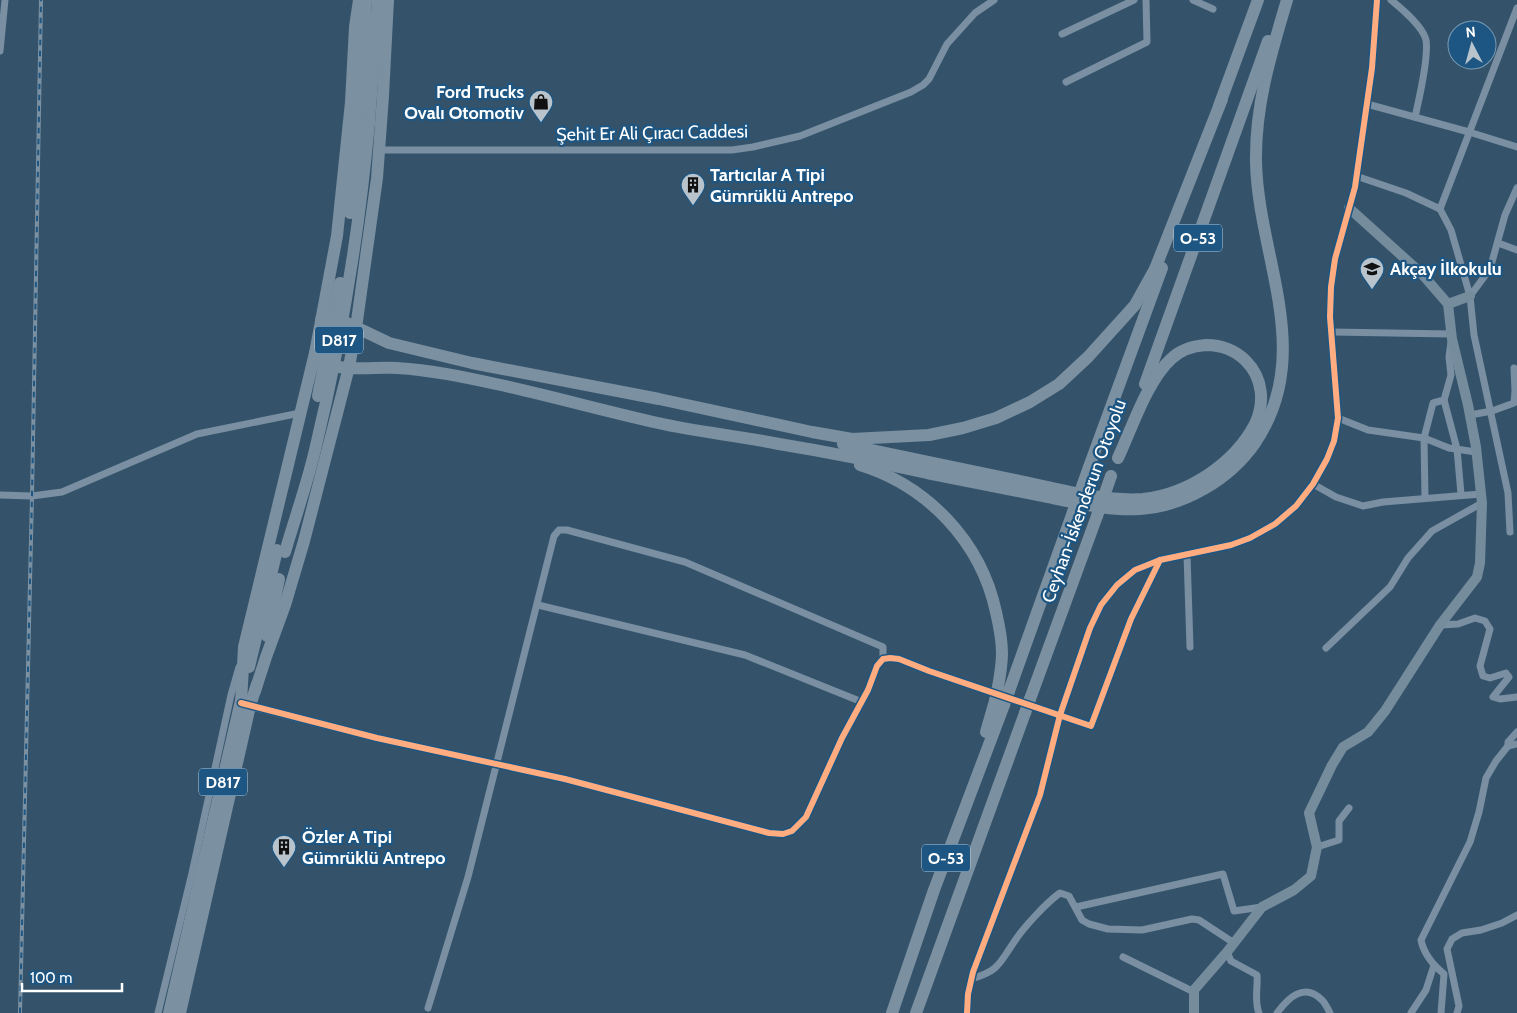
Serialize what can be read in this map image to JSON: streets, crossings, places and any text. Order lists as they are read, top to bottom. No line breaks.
{"streets":{"highway":["O-53","D817","Ceyhan-İskenderun Otoyolu"],"street":["Şehit Er Ali Çıracı Caddesi"]},"places":{"shop":["Ford Trucks Ovalı Otomotiv"],"building":["Tartıcılar A Tipi Gümrüklü Antrepo","Özler A Tipi Gümrüklü Antrepo"],"school or university":["Akçay İlkokulu"]},"scale_bar":"100 m","north":"top"}
